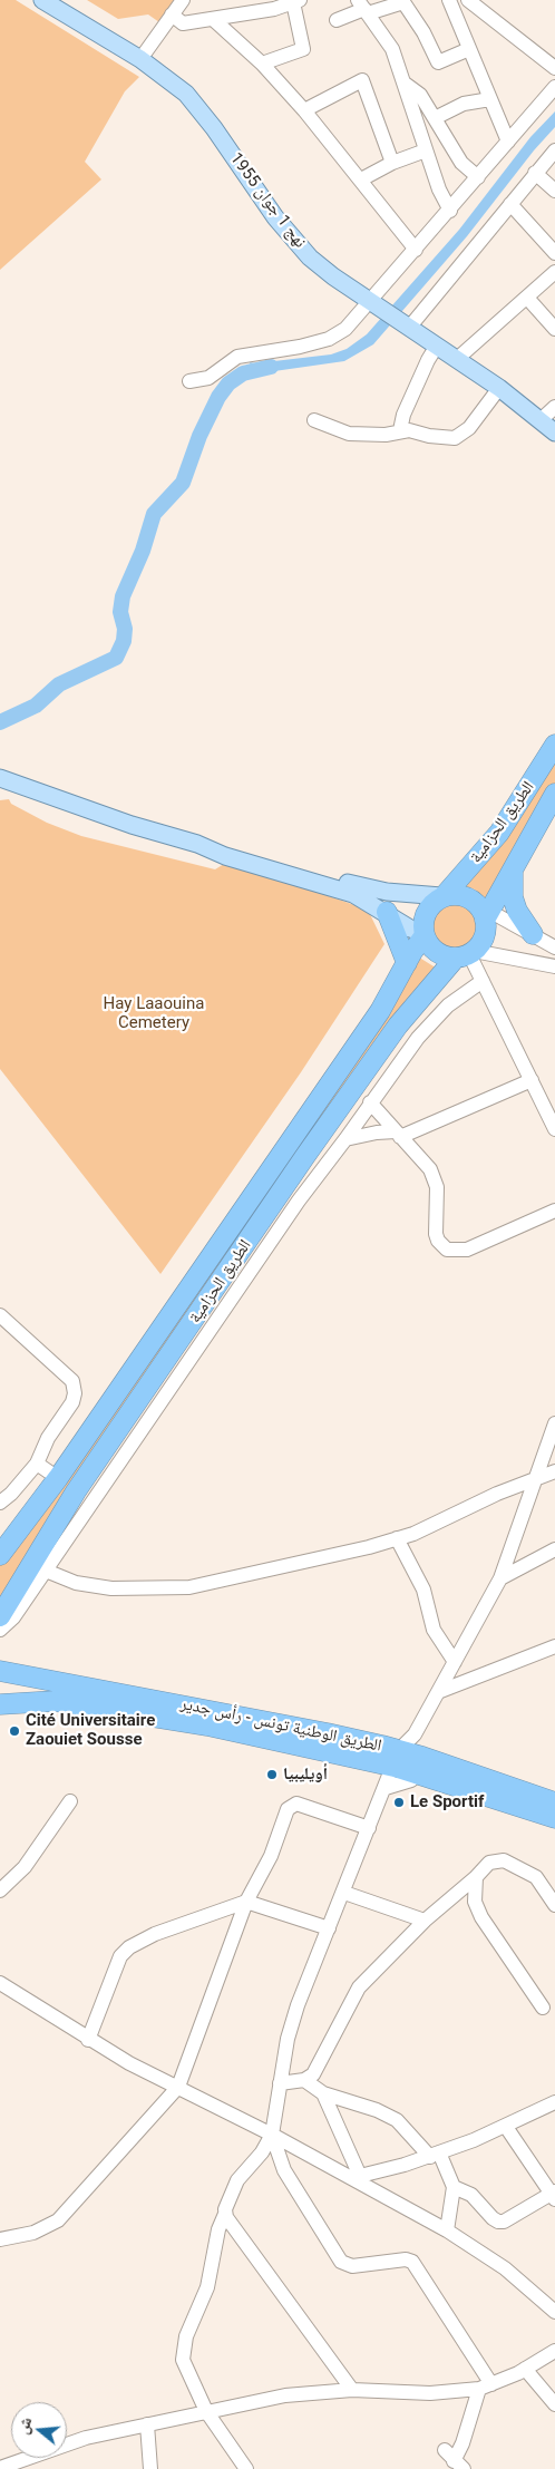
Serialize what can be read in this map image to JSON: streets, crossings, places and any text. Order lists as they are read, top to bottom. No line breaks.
{"streets":{"highway":["الطريق الحزامية","الطريق الوطنية تونس - رأس جدير"],"main road":["نهج 1 جوان 1955"]},"parks":["Hay Laaouina Cemetery"],"places":["Cité Universitaire Zaouiet Sousse","أويليبيا","Le Sportif"],"north":"left"}
